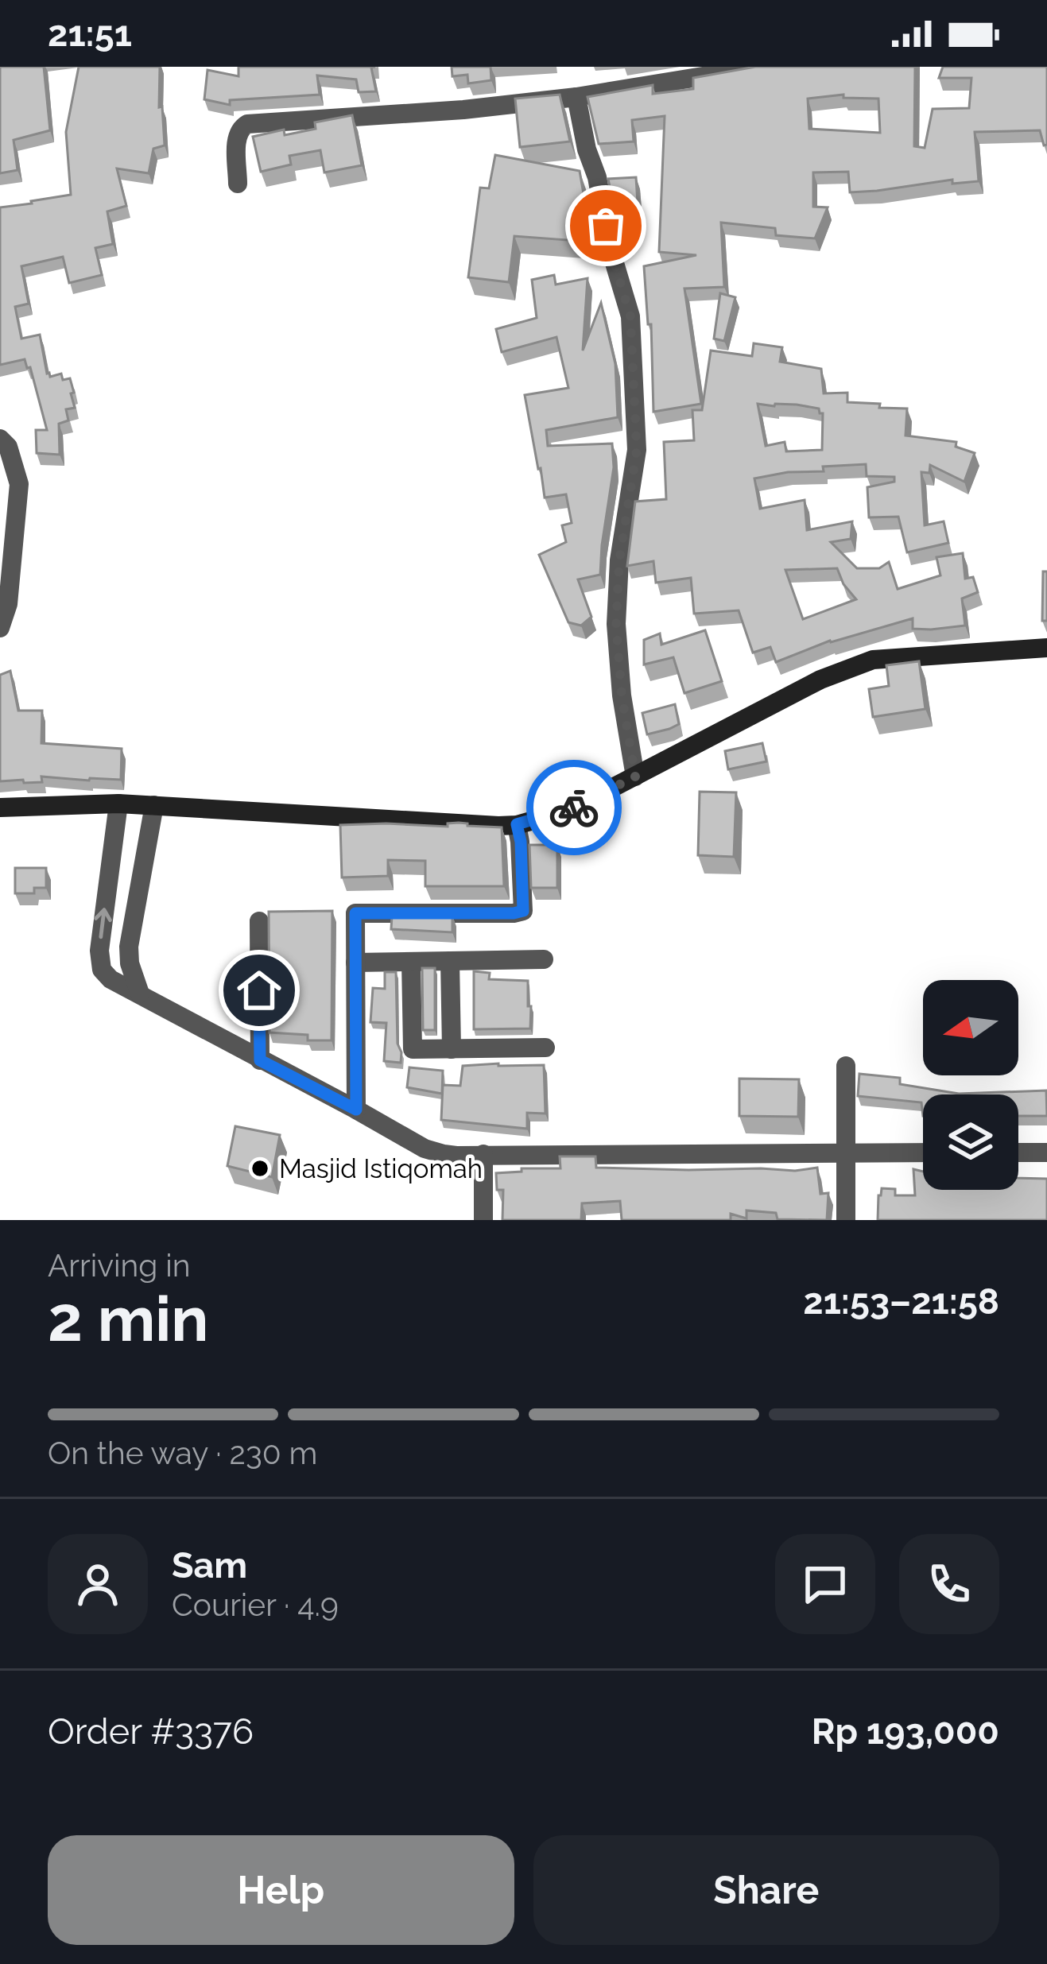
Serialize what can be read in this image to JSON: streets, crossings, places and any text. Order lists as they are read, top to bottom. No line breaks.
{"places":["Masjid Istiqomah"],"north":"left","page":{"status":"21:51","heading":["2 min","Arriving in","21:53–21:58"],"panel":["Sam","Courier · 4.9","Order #3376","Rp 193,000"],"bar":"On the way · 230 m","buttons":["Help","Share"]}}
